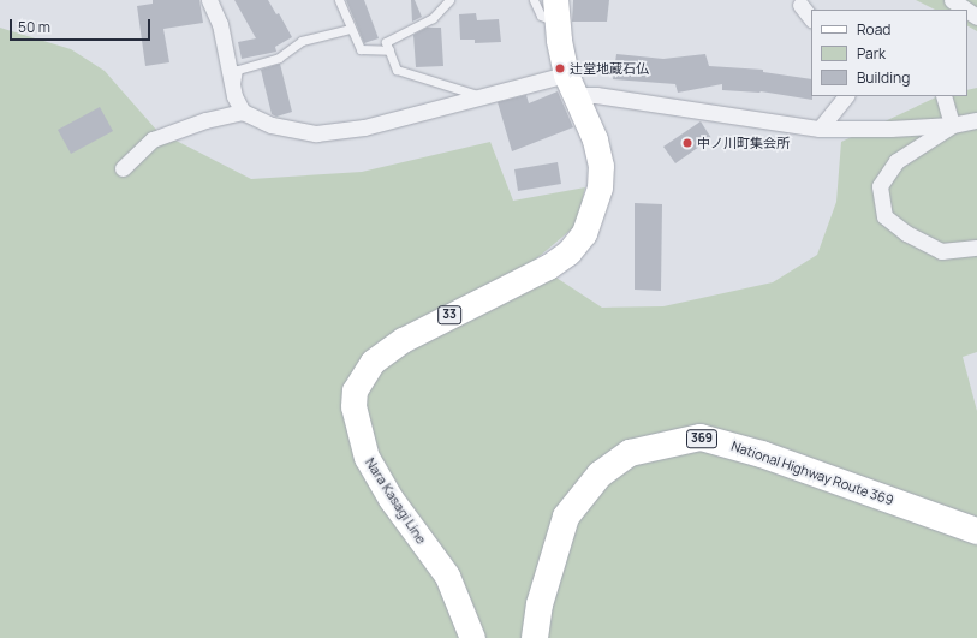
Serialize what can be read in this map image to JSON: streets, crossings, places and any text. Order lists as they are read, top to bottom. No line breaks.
{"streets":{"highway":["369","National Highway Route 369"],"main road":["33","Nara Kasagi Line"]},"places":["辻堂地蔵石仏","中ノ川町集会所"],"legend":["Road","Park","Building"],"scale_bar":"50 m"}
